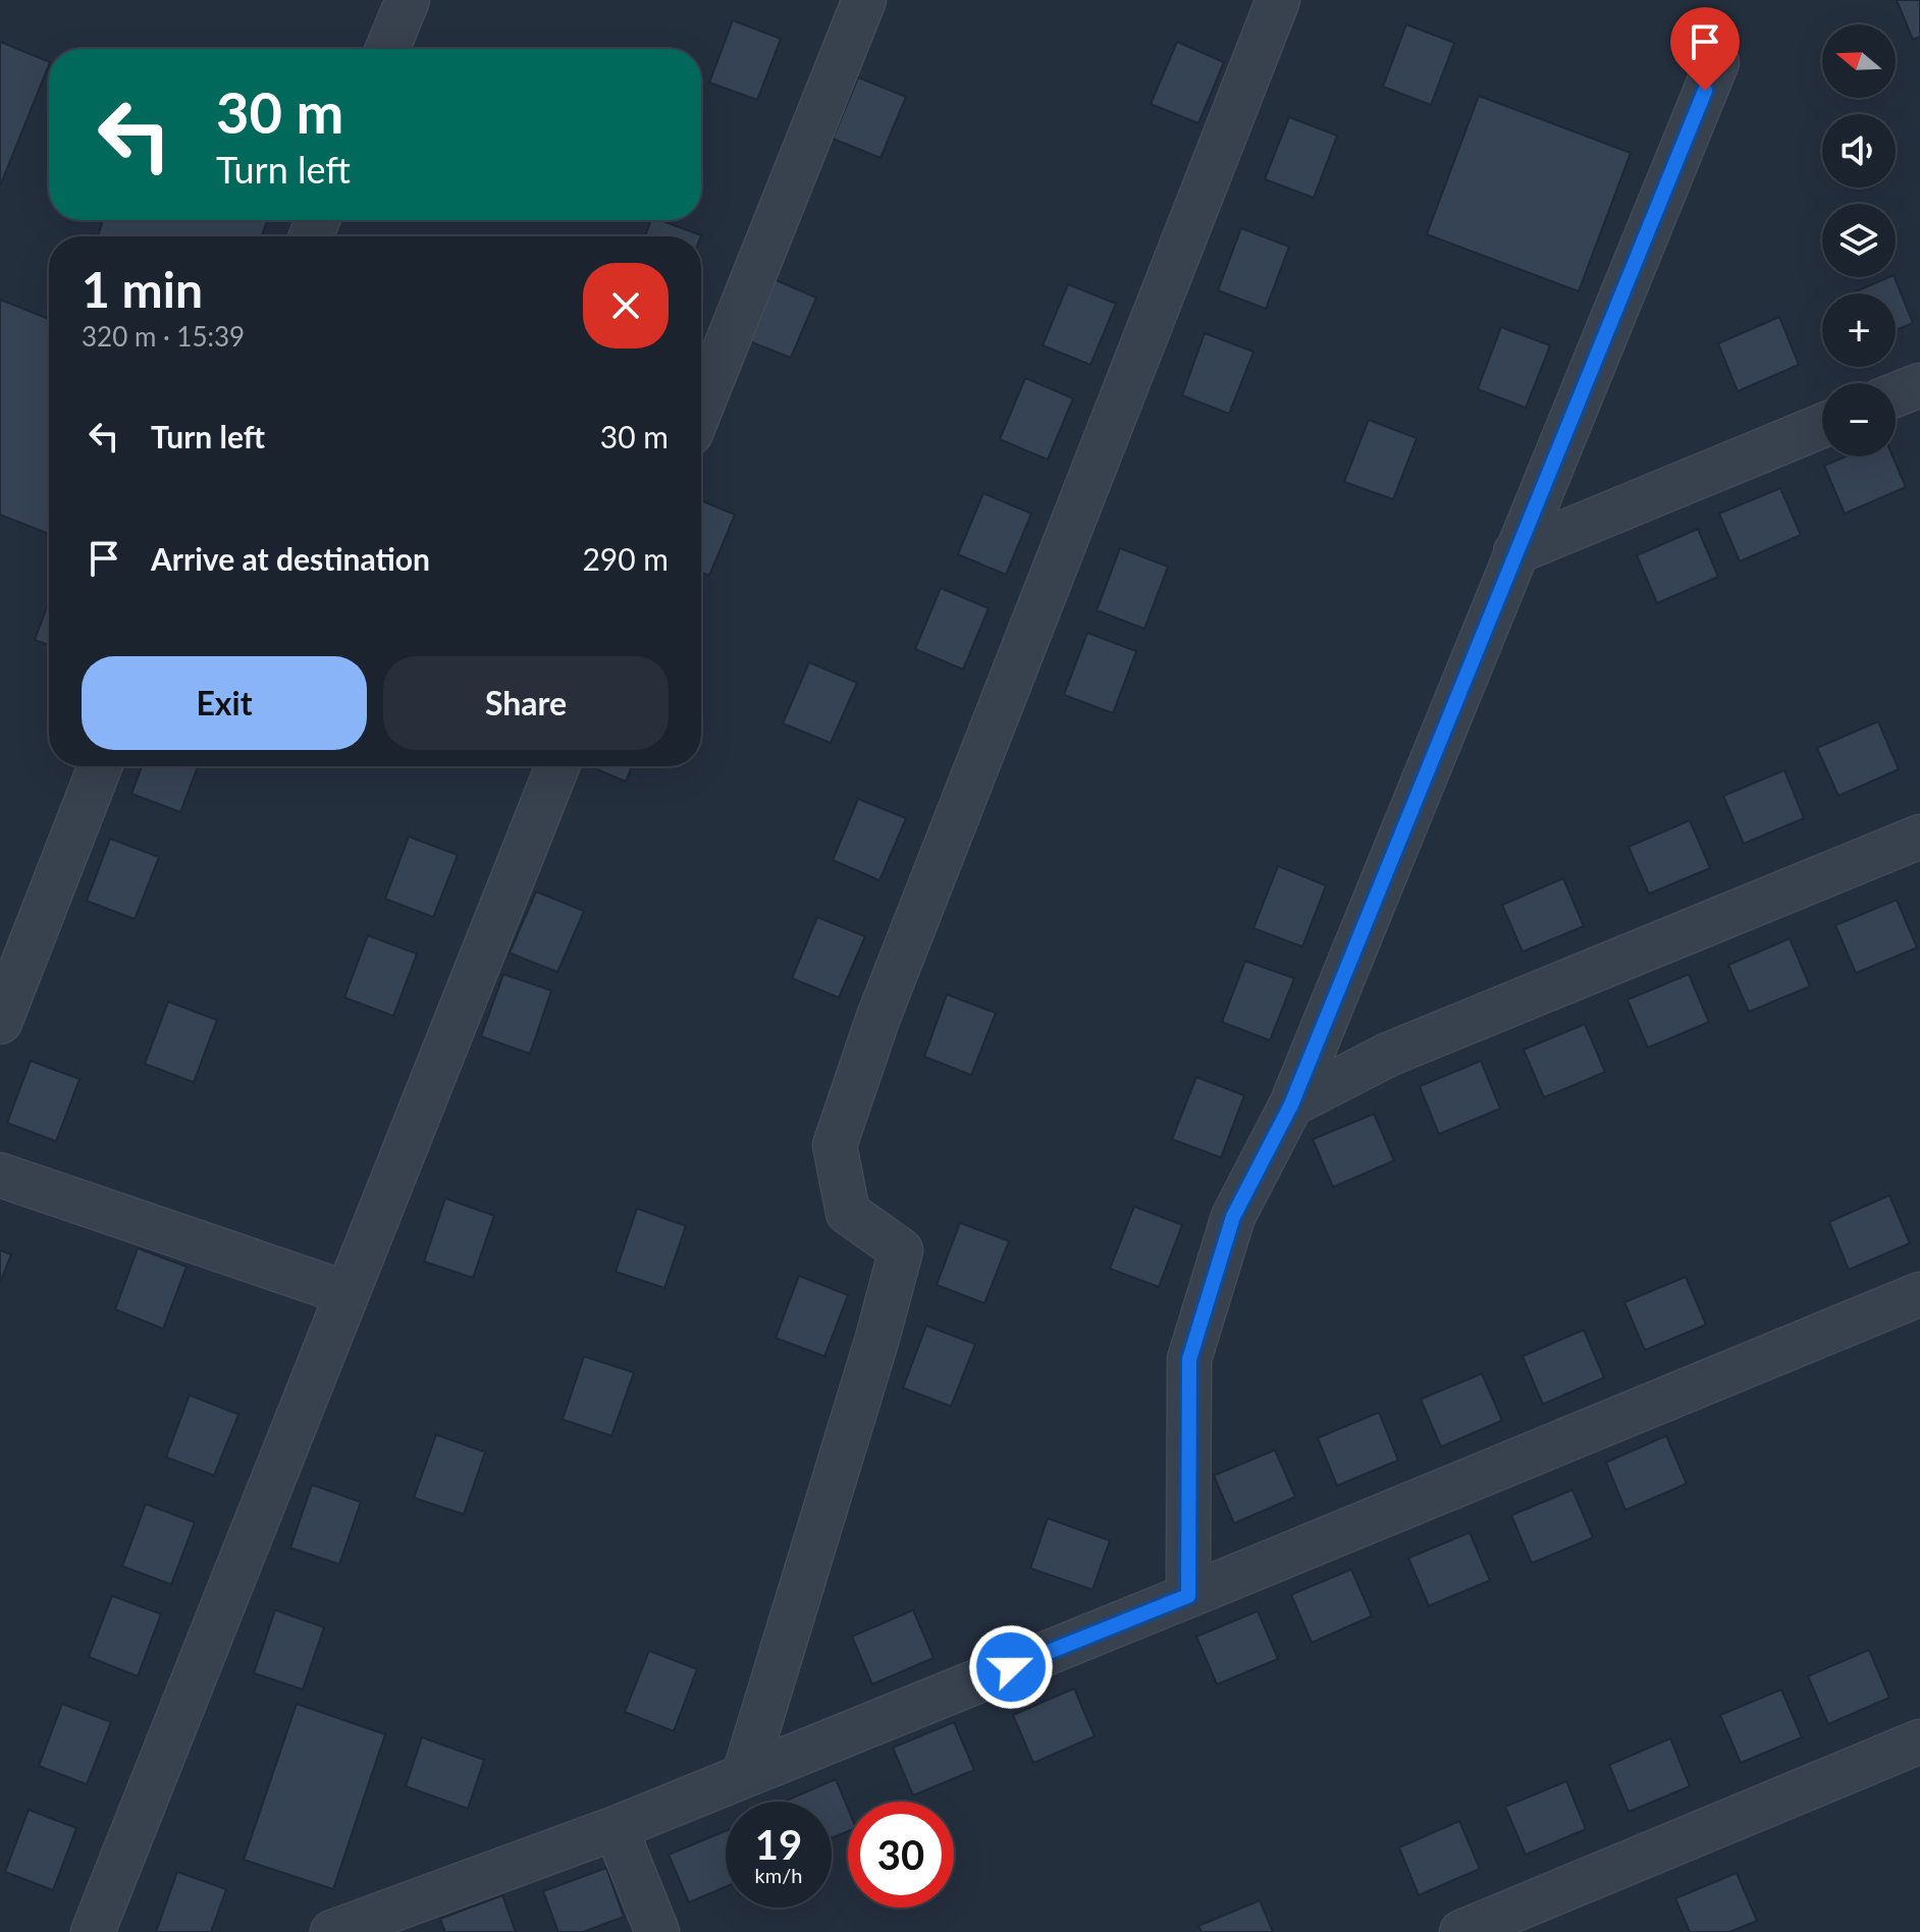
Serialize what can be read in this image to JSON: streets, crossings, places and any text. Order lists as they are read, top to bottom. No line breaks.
{"north":"left","page":{"map_buttons":["+","−"],"turn":["30 m","Turn left"],"heading":["1 min","320 m · 15:39"],"list":[{"name":"Turn left","value":"30 m"},{"name":"Arrive at destination","value":"290 m"}],"buttons":["Exit","Share"],"speed":"19 km/h","limit":"30"}}
